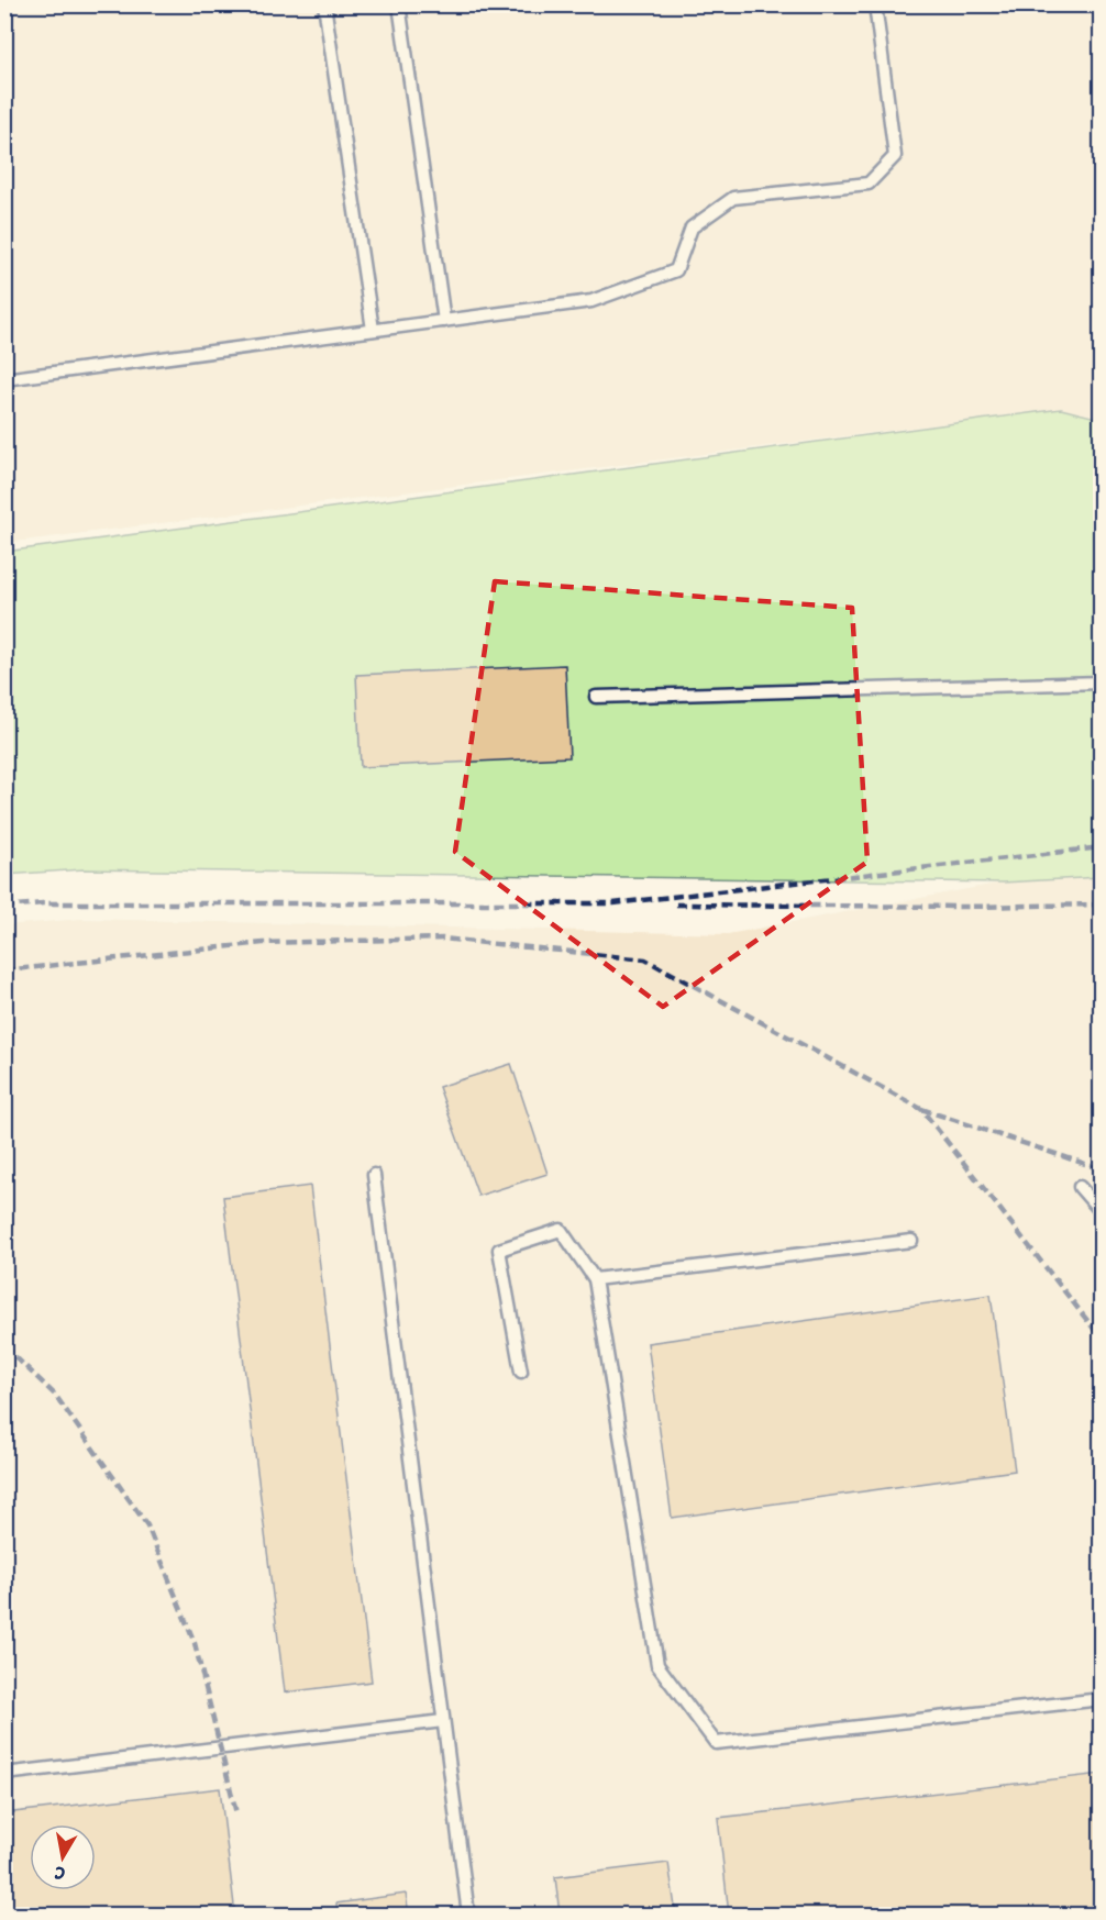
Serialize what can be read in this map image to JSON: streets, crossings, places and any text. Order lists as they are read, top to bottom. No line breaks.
{"north":"bottom"}
